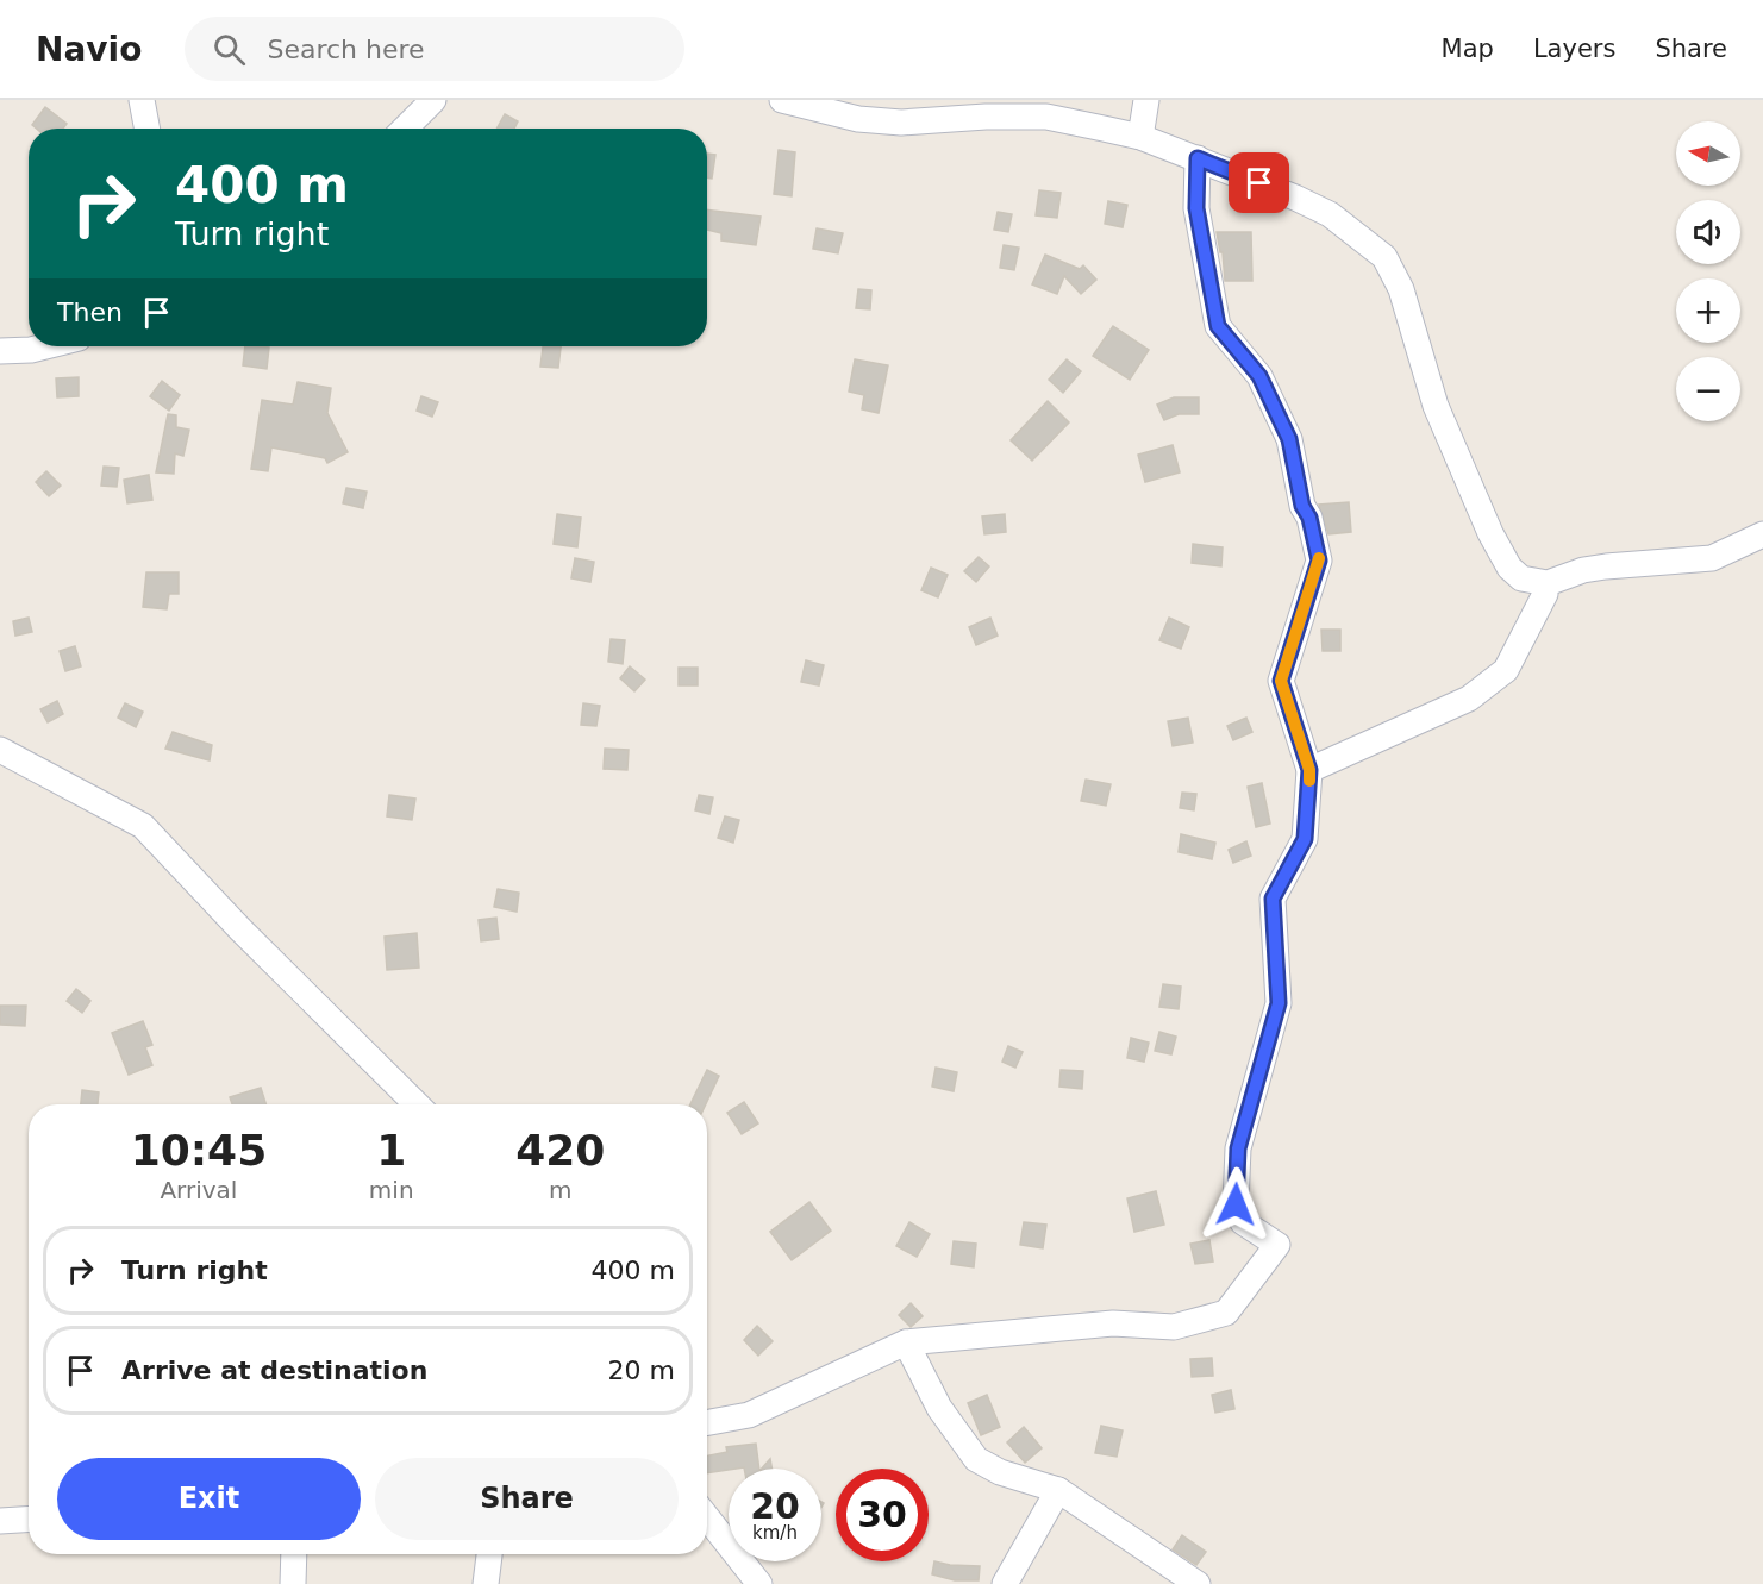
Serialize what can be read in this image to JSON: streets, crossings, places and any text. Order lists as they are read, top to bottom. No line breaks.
{"north":"left","page":{"header":"Navio","search":"Search here","nav":["Map","Layers","Share"],"map_buttons":["+","−"],"turn":["400 m","Turn right"],"then":"Then","eta":["10:45","Arrival","1","min","420","m"],"list":[{"name":"Turn right","value":"400 m"},{"name":"Arrive at destination","value":"20 m"}],"buttons":["Exit","Share"],"speed":"20 km/h","limit":"30"}}
